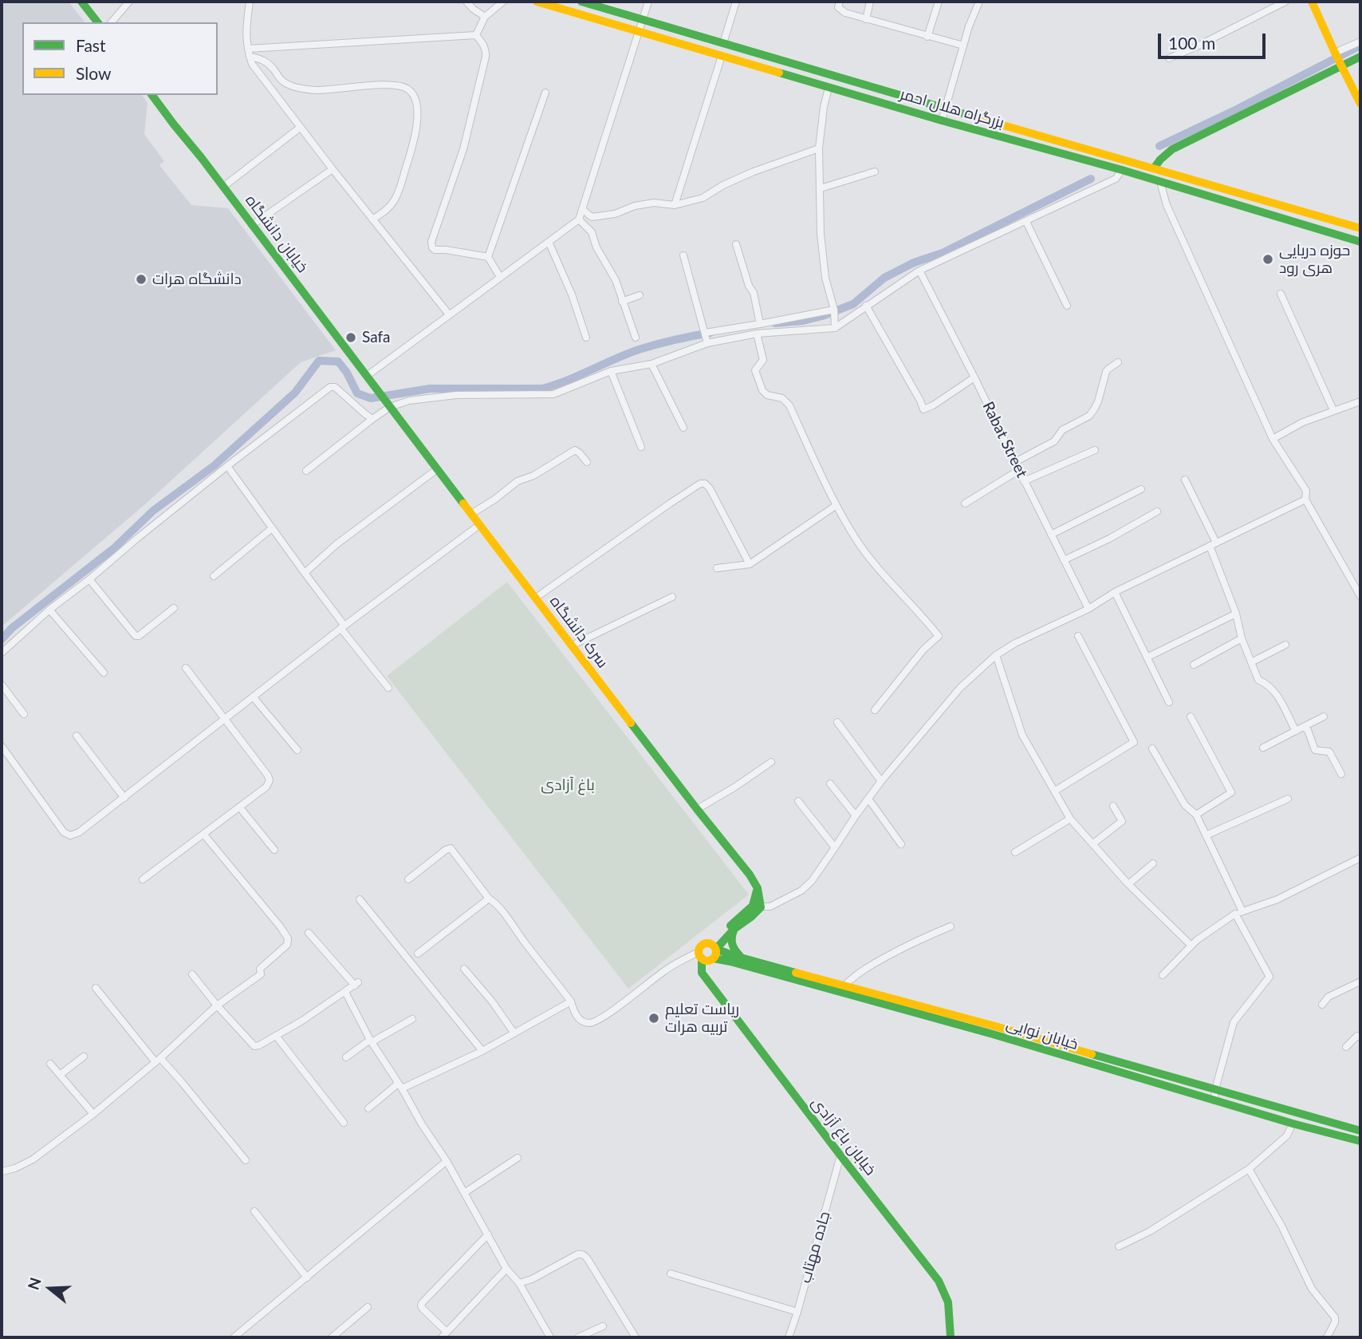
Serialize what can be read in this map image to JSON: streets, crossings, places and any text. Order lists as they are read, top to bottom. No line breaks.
{"streets":{"main road":["بزرگراه هلال احمر","خیابان دانشگاه","سرک دانشگاه","خیابان نوایی","خیابان باغ آزادی"],"street":["Rabat Street","جاده مهتاب"]},"crossings":[["خیابان دانشگاه","سرک دانشگاه"],["خیابان نوایی","خیابان باغ آزادی"],["خیابان باغ آزادی","جاده مهتاب"]],"parks":["باغ آزادی"],"places":["حوزه دریایی هری رود","دانشگاه هرات","Safa","ریاست تعلیم تربیه هرات"],"legend":["Fast","Slow"],"scale_bar":"100 m","north":"left"}
